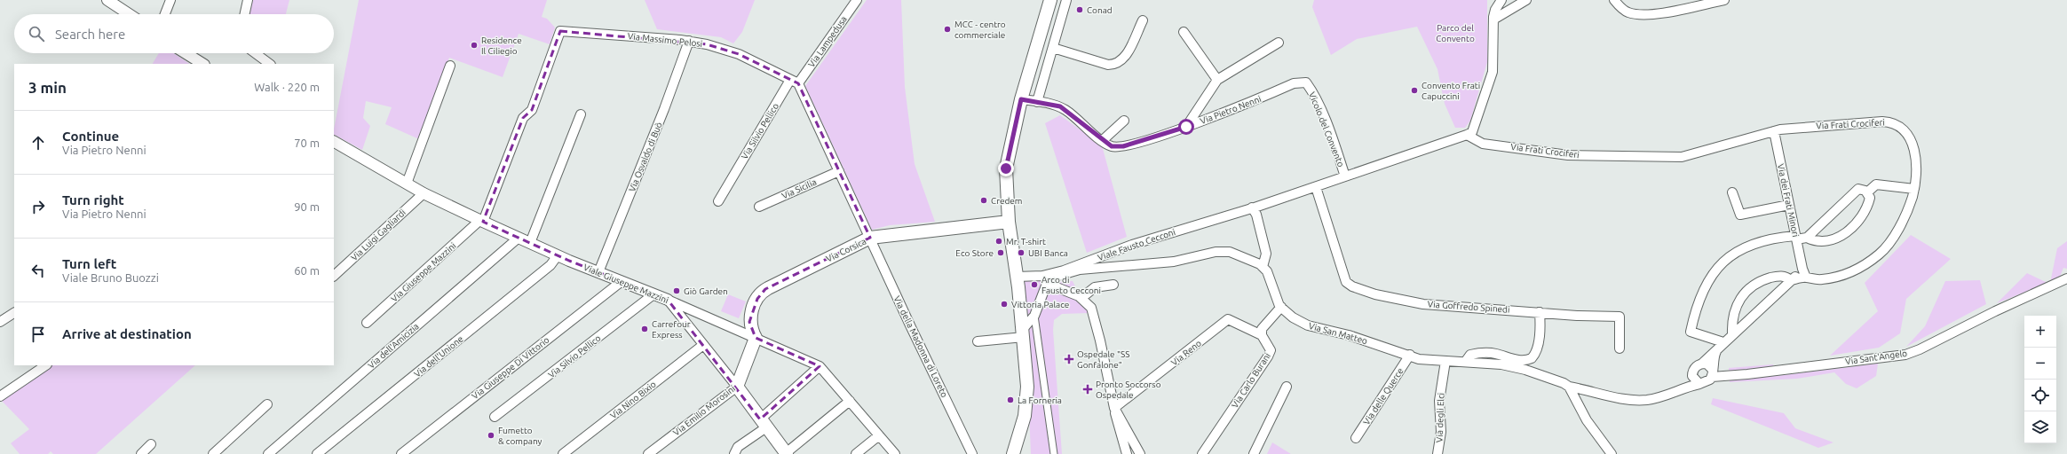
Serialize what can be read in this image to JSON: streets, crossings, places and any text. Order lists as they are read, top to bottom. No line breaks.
{"streets":{"main road":["Via Corsica","Via Emilio Morosini"],"street":["Via Massimo Pelosi","Via Lampedusa","Via Pietro Nenni","Via Frati Crociferi","Vicolo del Convento","Via Silvio Pellico","Via Osvaldo di Buò","Via Sicilia","Via dei Frati Minori","Via Luigi Gagliardi","Viale Fausto Cecconi","Via Giuseppe Mazzini","Viale Giuseppe Mazzini","Via Goffredo Spinedi","Via San Matteo","Via dell'Amicizia","Via della Madonna di Loreto","Via Reno","Via dell'Unione","Via Sant'Angelo","Via Giuseppe Di Vittorio","Via Carlo Burani","Via delle Querce","Via Nino Bixio","Via degli Elci"]},"crossings":[["Via Massimo Pelosi","Via Lampedusa"],["Via Massimo Pelosi","Via Silvio Pellico"],["Via Massimo Pelosi","Via Osvaldo di Buò"],["Via Massimo Pelosi","Via Giuseppe Mazzini"],["Via Massimo Pelosi","Viale Giuseppe Mazzini"],["Via Lampedusa","Via Silvio Pellico"],["Via Pietro Nenni","Vicolo del Convento"],["Via Frati Crociferi","Via dei Frati Minori"],["Via Frati Crociferi","Viale Fausto Cecconi"],["Vicolo del Convento","Viale Fausto Cecconi"],["Via Silvio Pellico","Viale Giuseppe Mazzini"],["Via Osvaldo di Buò","Viale Giuseppe Mazzini"],["Via Luigi Gagliardi","Viale Giuseppe Mazzini"],["Viale Fausto Cecconi","Via Goffredo Spinedi"],["Via Corsica","Viale Giuseppe Mazzini"],["Via Corsica","Via della Madonna di Loreto"],["Via Corsica","Via Emilio Morosini"],["Via Giuseppe Mazzini","Viale Giuseppe Mazzini"],["Viale Giuseppe Mazzini","Via dell'Amicizia"],["Viale Giuseppe Mazzini","Via dell'Unione"],["Viale Giuseppe Mazzini","Via Giuseppe Di Vittorio"],["Viale Giuseppe Mazzini","Via Emilio Morosini"],["Via San Matteo","Via Sant'Angelo"],["Via San Matteo","Via delle Querce"],["Via San Matteo","Via degli Elci"],["Via Reno","Via Carlo Burani"]],"parks":["Parco del Convento"],"places":{"other":["Conad","MCC - centro commerciale","Residence Il Ciliegio","Convento Frati Capuccini","Credem","Mr. T-shirt","Eco Store","UBI Banca","Arco di Fausto Cecconi","Giò Garden","Vittoria Palace","Carrefour Express","La Forneria","Fumetto & company"],"health":["Ospedale \"SS Gonfalone\"","Pronto Soccorso Ospedale"]},"page":{"search":"Search here","heading":["3 min","Walk · 220 m"],"list":[["Continue","Via Pietro Nenni","70 m"],["Turn right","Via Pietro Nenni","90 m"],["Turn left","Viale Bruno Buozzi","60 m"],"Arrive at destination"],"map_buttons":["+","−"]}}
